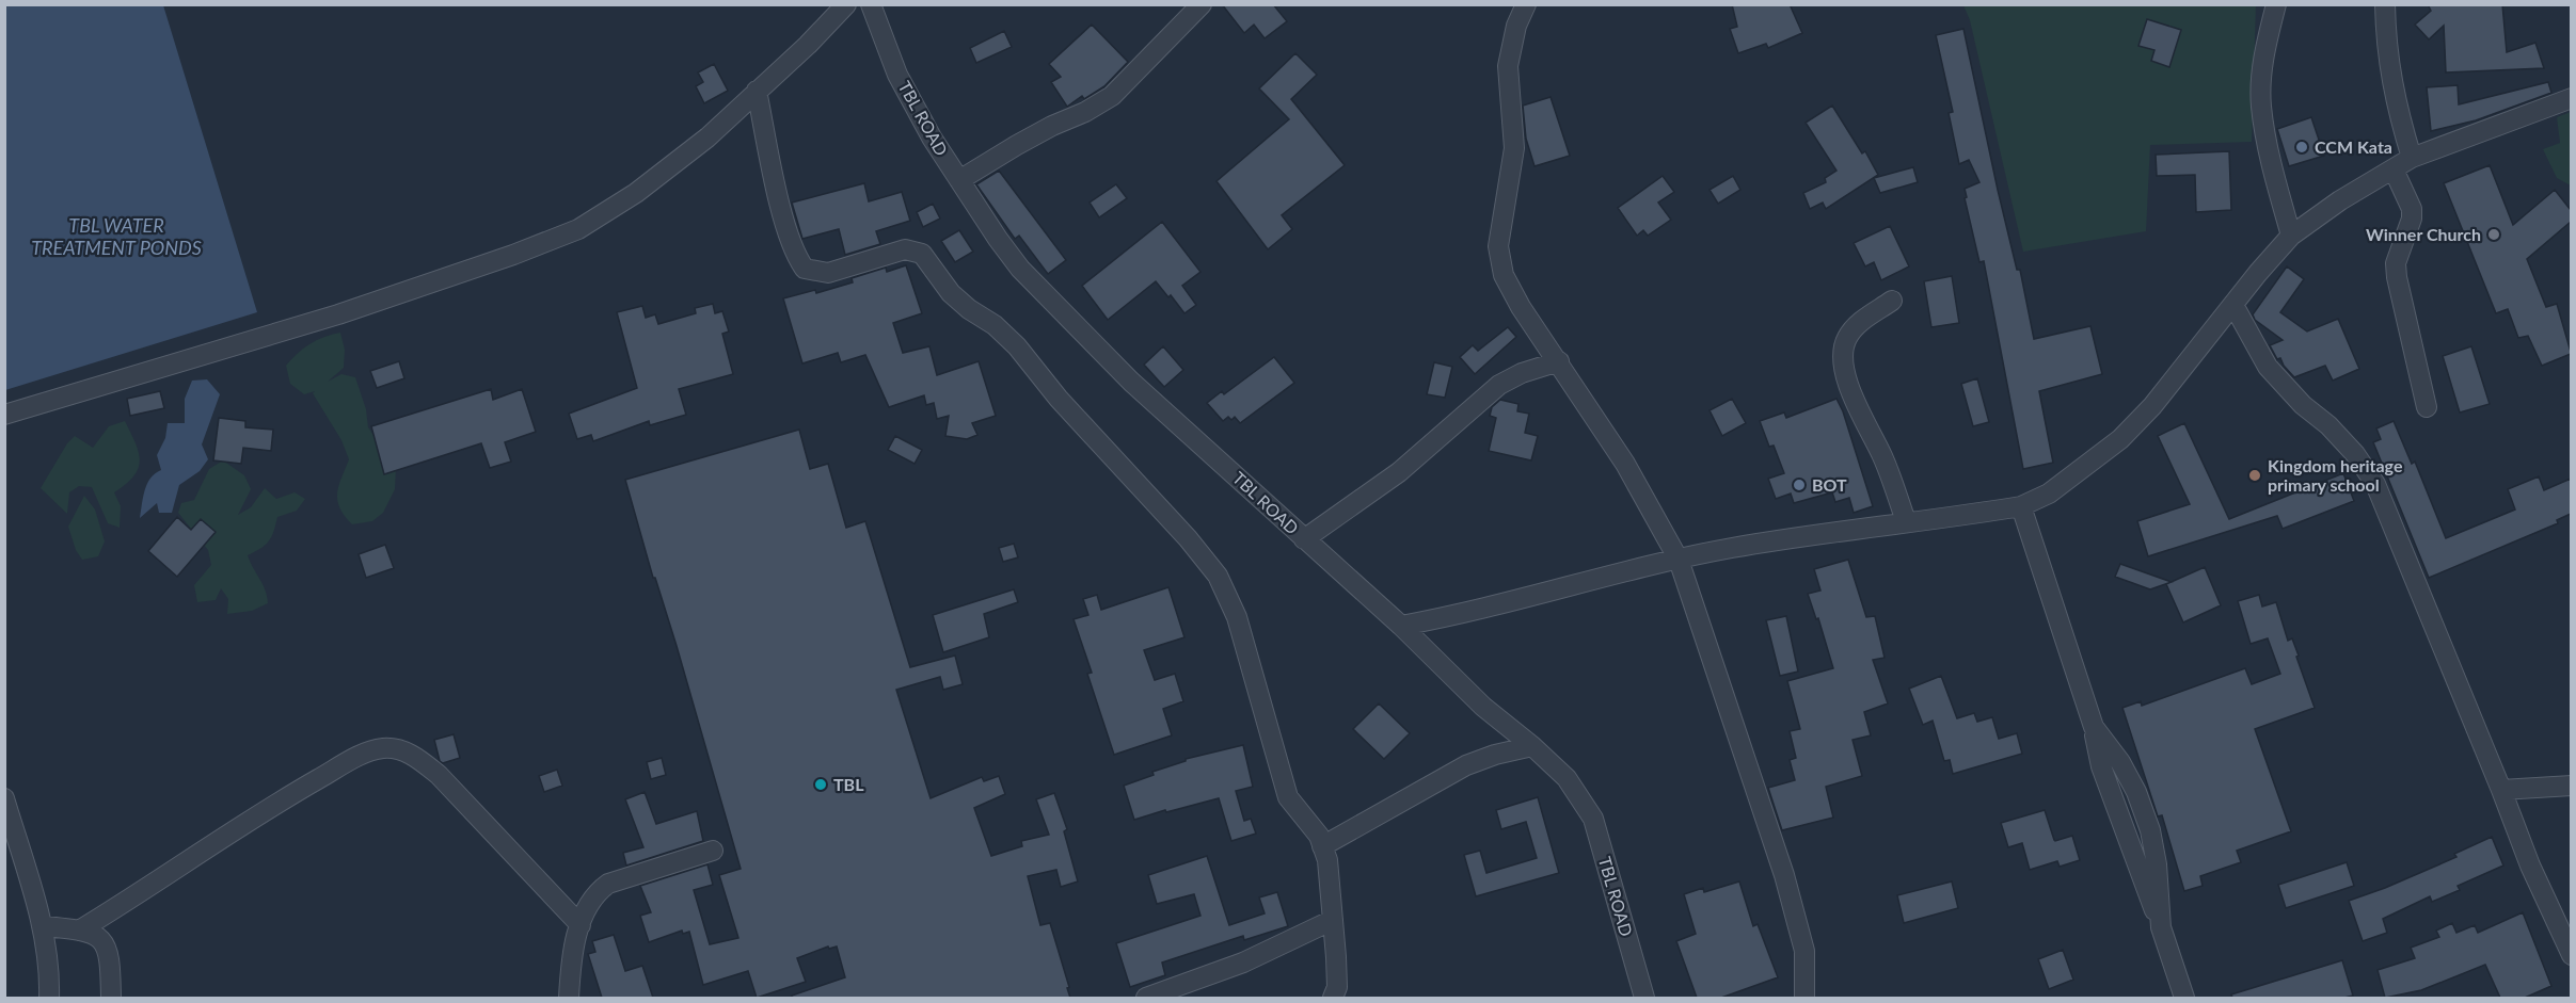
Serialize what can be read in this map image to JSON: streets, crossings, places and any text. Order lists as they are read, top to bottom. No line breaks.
{"streets":{"street":["TBL ROAD"]},"water":["TBL WATER TREATMENT PONDS"],"places":["CCM Kata","Winner Church","Kingdom heritage primary school","BOT","TBL"]}
